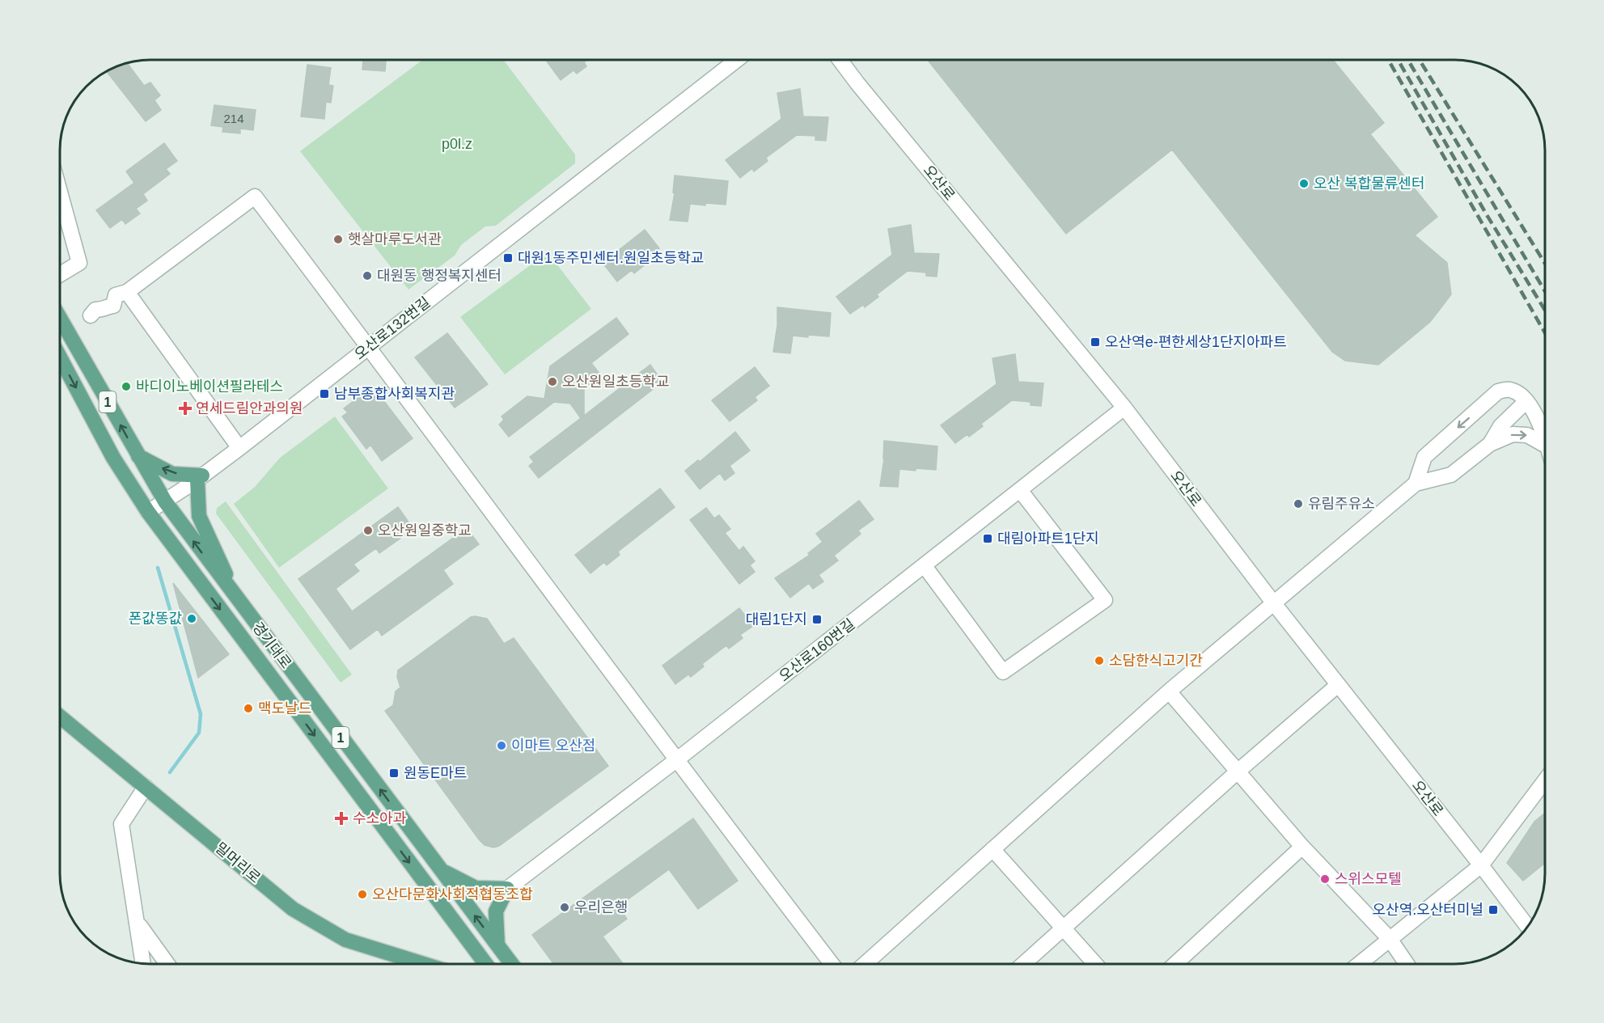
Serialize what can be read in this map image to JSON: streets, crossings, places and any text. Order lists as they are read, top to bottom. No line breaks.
{"streets":{"main road":["1","경기대로","밀머리로"],"street":["오산로","오산로132번길","오산로160번길"]},"crossings":[["오산로","오산로160번길"],["오산로132번길","경기대로"]],"parks":["p0l.z"],"places":{"other":["오산 복합물류센터","햇살마루도서관","대원동 행정복지센터","오산원일초등학교","바디이노베이션필라테스","유림주유소","오산원일중학교","폰값똥값","소담한식고기간","맥도날드","이마트 오산점","스위스모텔","오산다문화사회적협동조합","우리은행"],"transit":["대원1동주민센터.원일초등학교","오산역e-편한세상1단지아파트","남부종합사회복지관","대림아파트1단지","대림1단지","원동E마트","오산역.오산터미널"],"health":["연세드림안과의원","수소아과"]},"house_numbers":["214"]}
